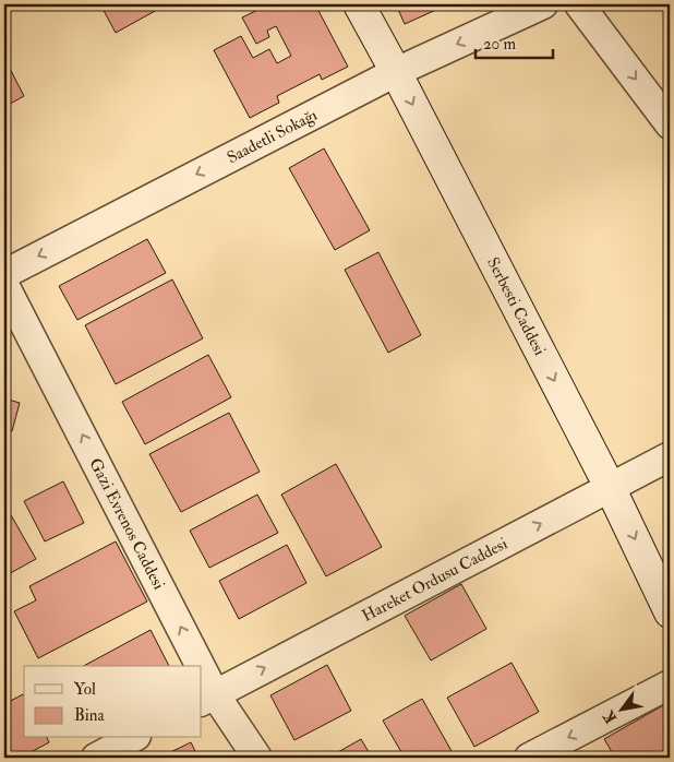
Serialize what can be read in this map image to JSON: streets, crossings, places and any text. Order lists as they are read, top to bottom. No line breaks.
{"streets":{"main road":["Serbesti Caddesi"],"street":["Saadetli Sokağı","Gazi Evrenos Caddesi","Hareket Ordusu Caddesi"]},"crossings":[["Saadetli Sokağı","Serbesti Caddesi"],["Serbesti Caddesi","Hareket Ordusu Caddesi"],["Gazi Evrenos Caddesi","Hareket Ordusu Caddesi"]],"one_way":["Saadetli Sokağı","Serbesti Caddesi","Gazi Evrenos Caddesi"],"legend":["Yol","Bina"],"scale_bar":"20 m","north":"bottom left"}
